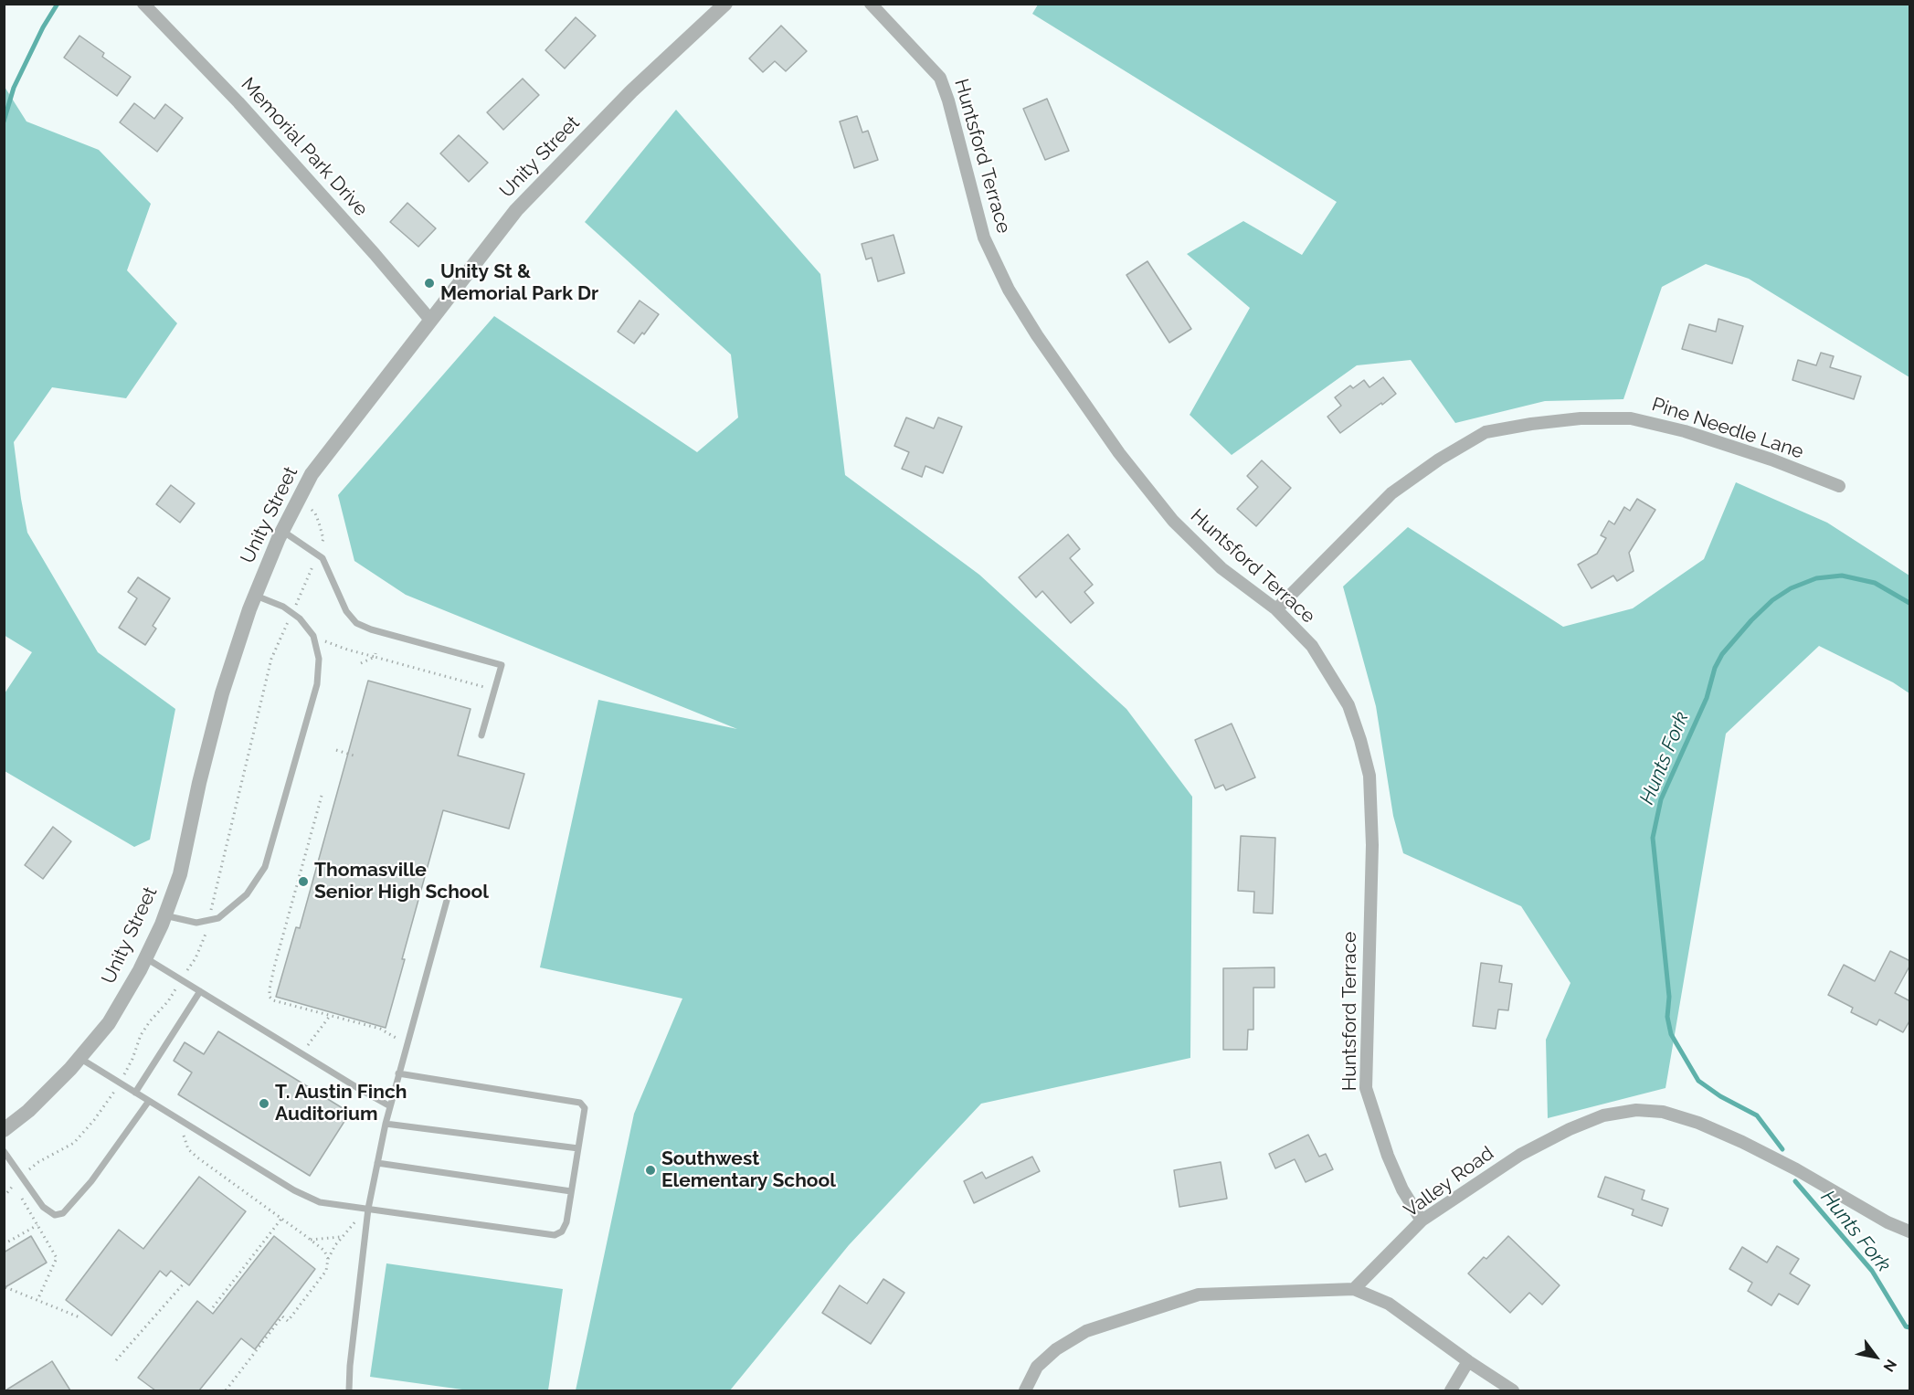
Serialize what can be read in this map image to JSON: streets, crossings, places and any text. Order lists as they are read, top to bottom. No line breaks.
{"streets":{"street":["Memorial Park Drive","Huntsford Terrace","Unity Street","Pine Needle Lane","Valley Road"]},"crossings":[["Memorial Park Drive","Unity Street"],["Huntsford Terrace","Pine Needle Lane"],["Huntsford Terrace","Valley Road"]],"water":["Hunts Fork"],"places":["Unity St & Memorial Park Dr","Thomasville Senior High School","T. Austin Finch Auditorium","Southwest Elementary School"],"north":"bottom right"}
